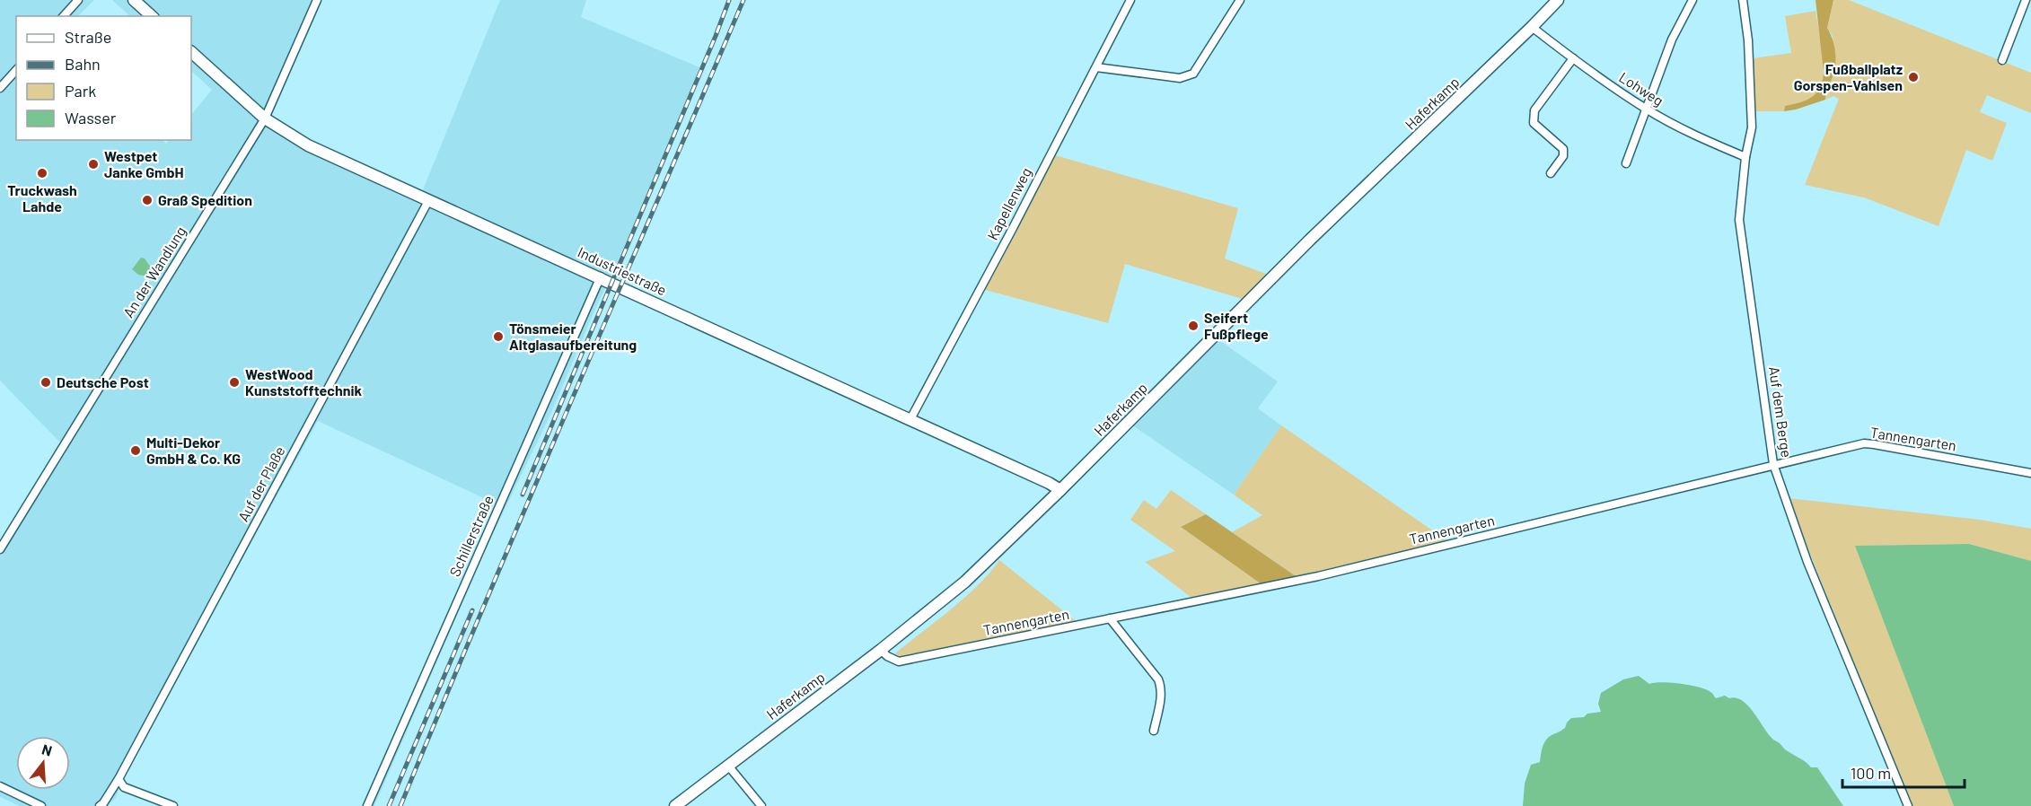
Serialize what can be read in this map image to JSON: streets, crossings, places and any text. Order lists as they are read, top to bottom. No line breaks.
{"streets":{"street":["Lohweg","Haferkamp","Kapellenweg","Industriestraße","An der Wandlung","Auf dem Berge","Tannengarten","Auf der Plaße","Schillerstraße"]},"crossings":[["Lohweg","Haferkamp"],["Lohweg","Auf dem Berge"],["Haferkamp","Industriestraße"],["Haferkamp","Tannengarten"],["Kapellenweg","Industriestraße"],["Industriestraße","An der Wandlung"],["Industriestraße","Auf der Plaße"],["Industriestraße","Schillerstraße"],["Auf dem Berge","Tannengarten"]],"places":["Fußballplatz Gorspen-Vahlsen","Westpet Janke GmbH","Truckwash Lahde","Graß Spedition","Seifert Fußpflege","Tönsmeier Altglasaufbereitung","Deutsche Post","WestWood Kunststofftechnik","Multi-Dekor GmbH & Co. KG"],"legend":["Straße","Bahn","Park","Wasser"],"scale_bar":"100 m","north":"top"}
